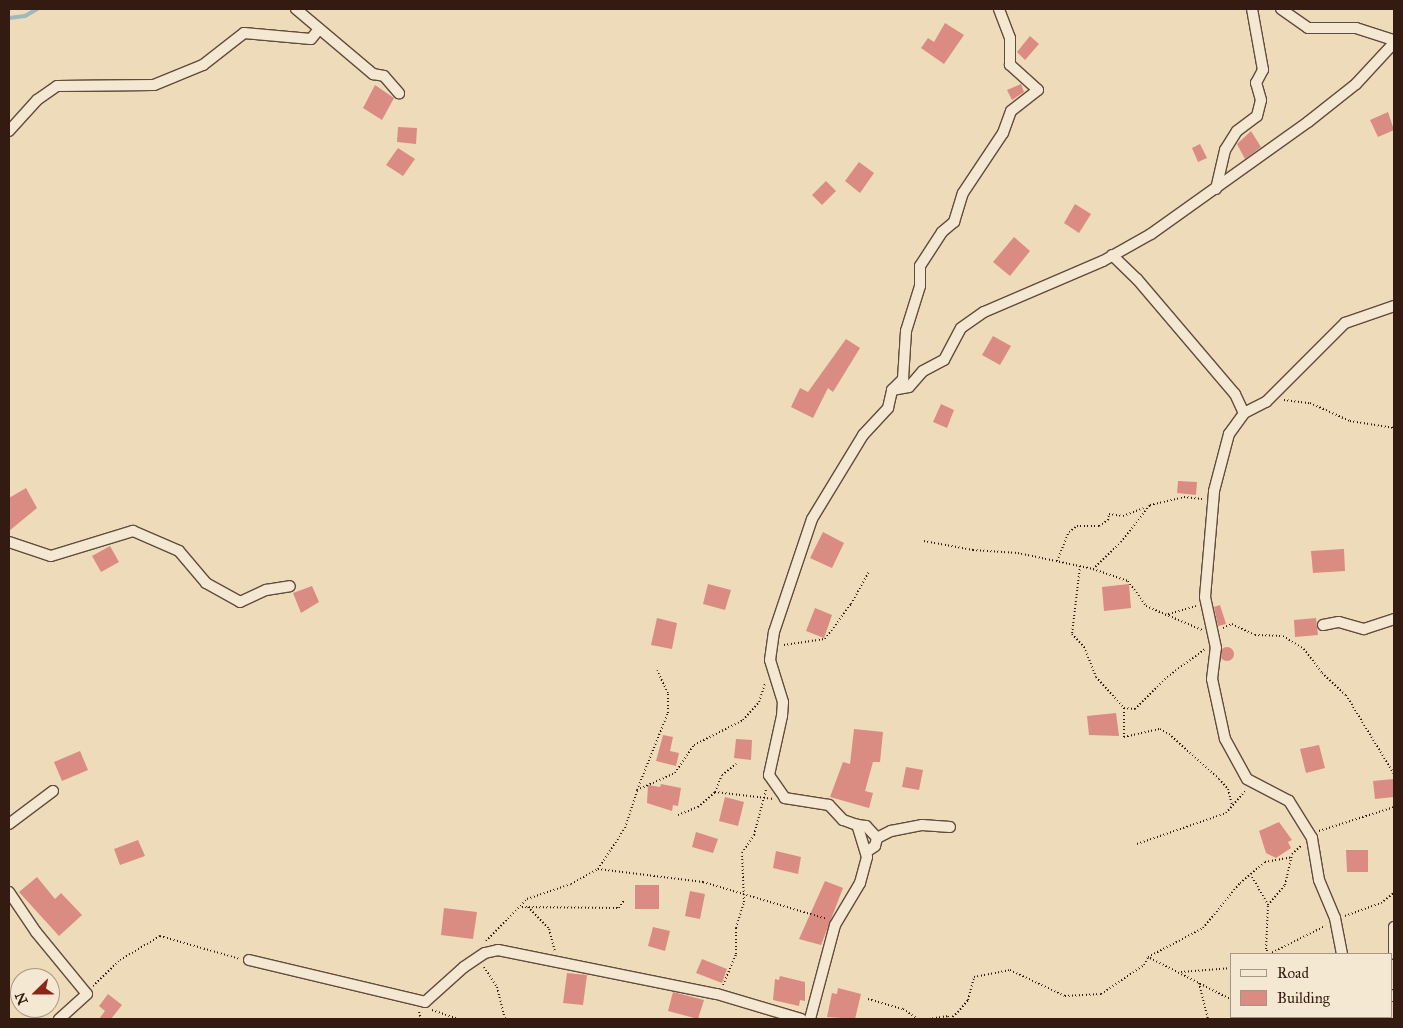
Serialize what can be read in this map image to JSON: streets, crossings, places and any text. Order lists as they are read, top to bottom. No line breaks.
{"legend":["Road","Building"],"north":"left"}
